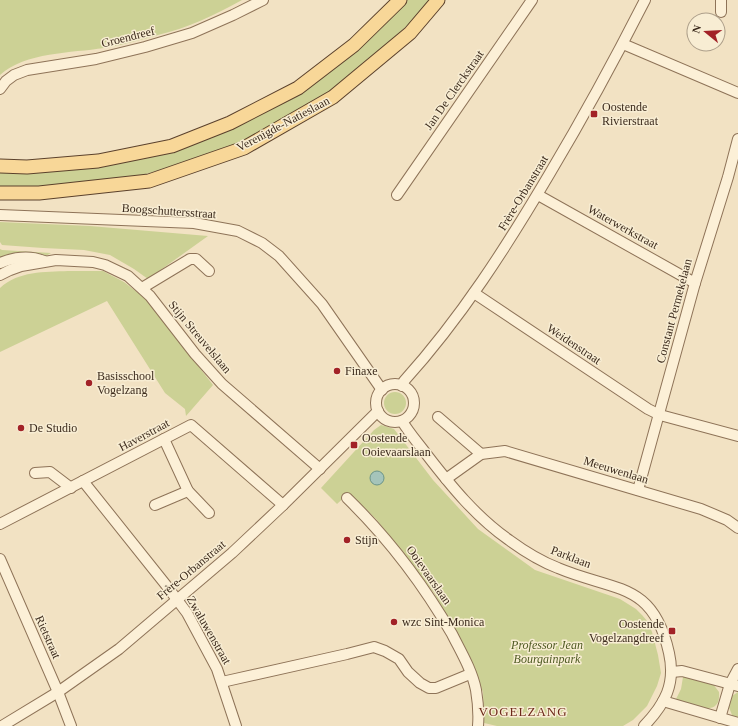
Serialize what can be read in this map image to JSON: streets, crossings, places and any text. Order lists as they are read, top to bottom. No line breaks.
{"streets":{"main road":["Verenigde-Natieslaan"],"street":["Groendreef","Jan De Clerckstraat","Frère-Orbanstraat","Boogschuttersstraat","Waterwerkstraat","Constant Permekelaan","Stijn Streuvelslaan","Weidenstraat","Haverstraat","Meeuwenlaan","Parklaan","Ooievaarslaan","Zwaluwenstraat","Rietstraat"]},"crossings":[["Frère-Orbanstraat","Boogschuttersstraat"],["Frère-Orbanstraat","Waterwerkstraat"],["Frère-Orbanstraat","Stijn Streuvelslaan"],["Frère-Orbanstraat","Weidenstraat"],["Frère-Orbanstraat","Haverstraat"],["Frère-Orbanstraat","Parklaan"],["Frère-Orbanstraat","Zwaluwenstraat"],["Frère-Orbanstraat","Rietstraat"],["Boogschuttersstraat","Parklaan"],["Waterwerkstraat","Constant Permekelaan"],["Constant Permekelaan","Weidenstraat"],["Constant Permekelaan","Meeuwenlaan"],["Haverstraat","Zwaluwenstraat"],["Meeuwenlaan","Parklaan"]],"districts":["VOGELZANG"],"parks":["Professor Jean Bourgainpark"],"places":{"transit":["Oostende Rivierstraat","Oostende Ooievaarslaan","Oostende Vogelzangdreef"],"other":["Finaxe","Basisschool Vogelzang","De Studio","Stijn","wzc Sint-Monica"]},"north":"left"}
